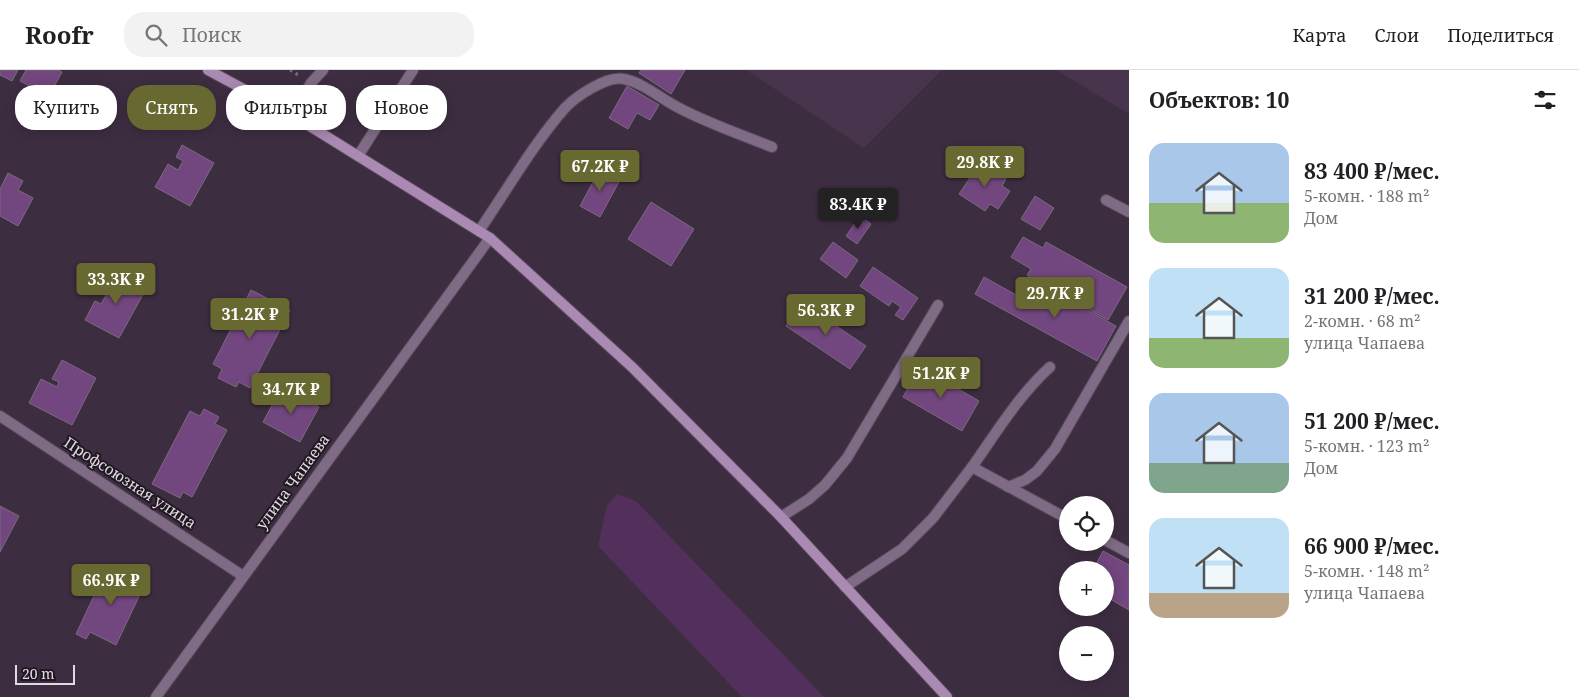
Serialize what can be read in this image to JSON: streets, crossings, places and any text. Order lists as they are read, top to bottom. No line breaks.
{"streets":{"street":["улица Чапаева","Профсоюзная улица"]},"crossings":[["улица Чапаева","Профсоюзная улица"]],"scale_bar":"20 m","page":{"header":"Roofr","search":"Поиск","nav":["Карта","Слои","Поделиться"],"heading":"Объектов: 10","chip":["Купить","Снять","Фильтры","Новое"],"list":[{"name":"83 400 ₽/мес.","note":"5-комн. · 188 m² · Дом"},{"name":"31 200 ₽/мес.","note":"2-комн. · 68 m² · улица Чапаева"},{"name":"51 200 ₽/мес.","note":"5-комн. · 123 m² · Дом"},{"name":"66 900 ₽/мес.","note":"5-комн. · 148 m² · улица Чапаева"}],"price":["29.8K ₽","67.2K ₽","83.4K ₽","33.3K ₽","29.7K ₽","56.3K ₽","31.2K ₽","51.2K ₽","34.7K ₽","66.9K ₽"],"map_buttons":["+","−"],"scale":"20 m"}}
